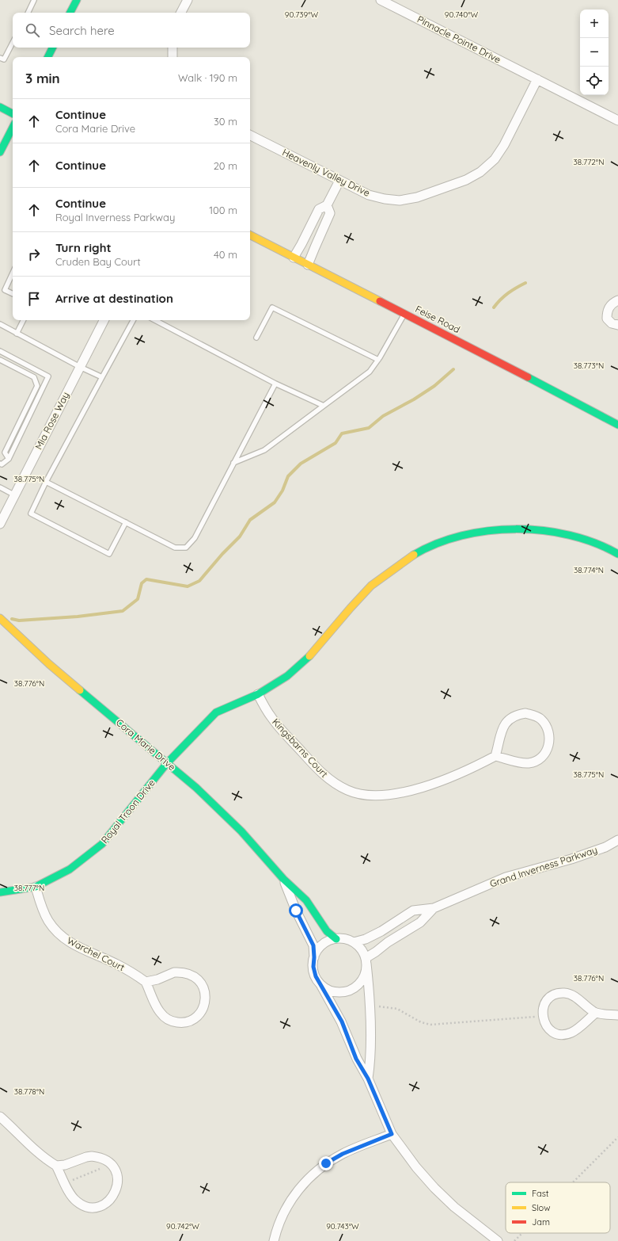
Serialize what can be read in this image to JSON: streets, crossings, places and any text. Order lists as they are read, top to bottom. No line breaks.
{"streets":{"street":["Pinnacle Pointe Drive","Heavenly Valley Drive","Feise Road","Mia Rose Way","Cora Marie Drive","Kingsbarns Court","Royal Troon Drive","Grand Inverness Parkway","Warchel Court"]},"crossings":[["Pinnacle Pointe Drive","Heavenly Valley Drive"],["Cora Marie Drive","Royal Troon Drive"],["Cora Marie Drive","Grand Inverness Parkway"],["Kingsbarns Court","Royal Troon Drive"],["Royal Troon Drive","Warchel Court"]],"legend":["Fast","Slow","Jam"],"page":{"map_buttons":["+","−"],"search":"Search here","heading":["3 min","Walk · 190 m"],"list":[["Continue","Cora Marie Drive","30 m"],["Continue","20 m"],["Continue","Royal Inverness Parkway","100 m"],["Turn right","Cruden Bay Court","40 m"],"Arrive at destination"]},"coordinates":["90.739°W","90.740°W","38.772°N","38.773°N","38.775°N","38.774°N","38.776°N","38.777°N","38.778°N","90.742°W","90.743°W"]}
